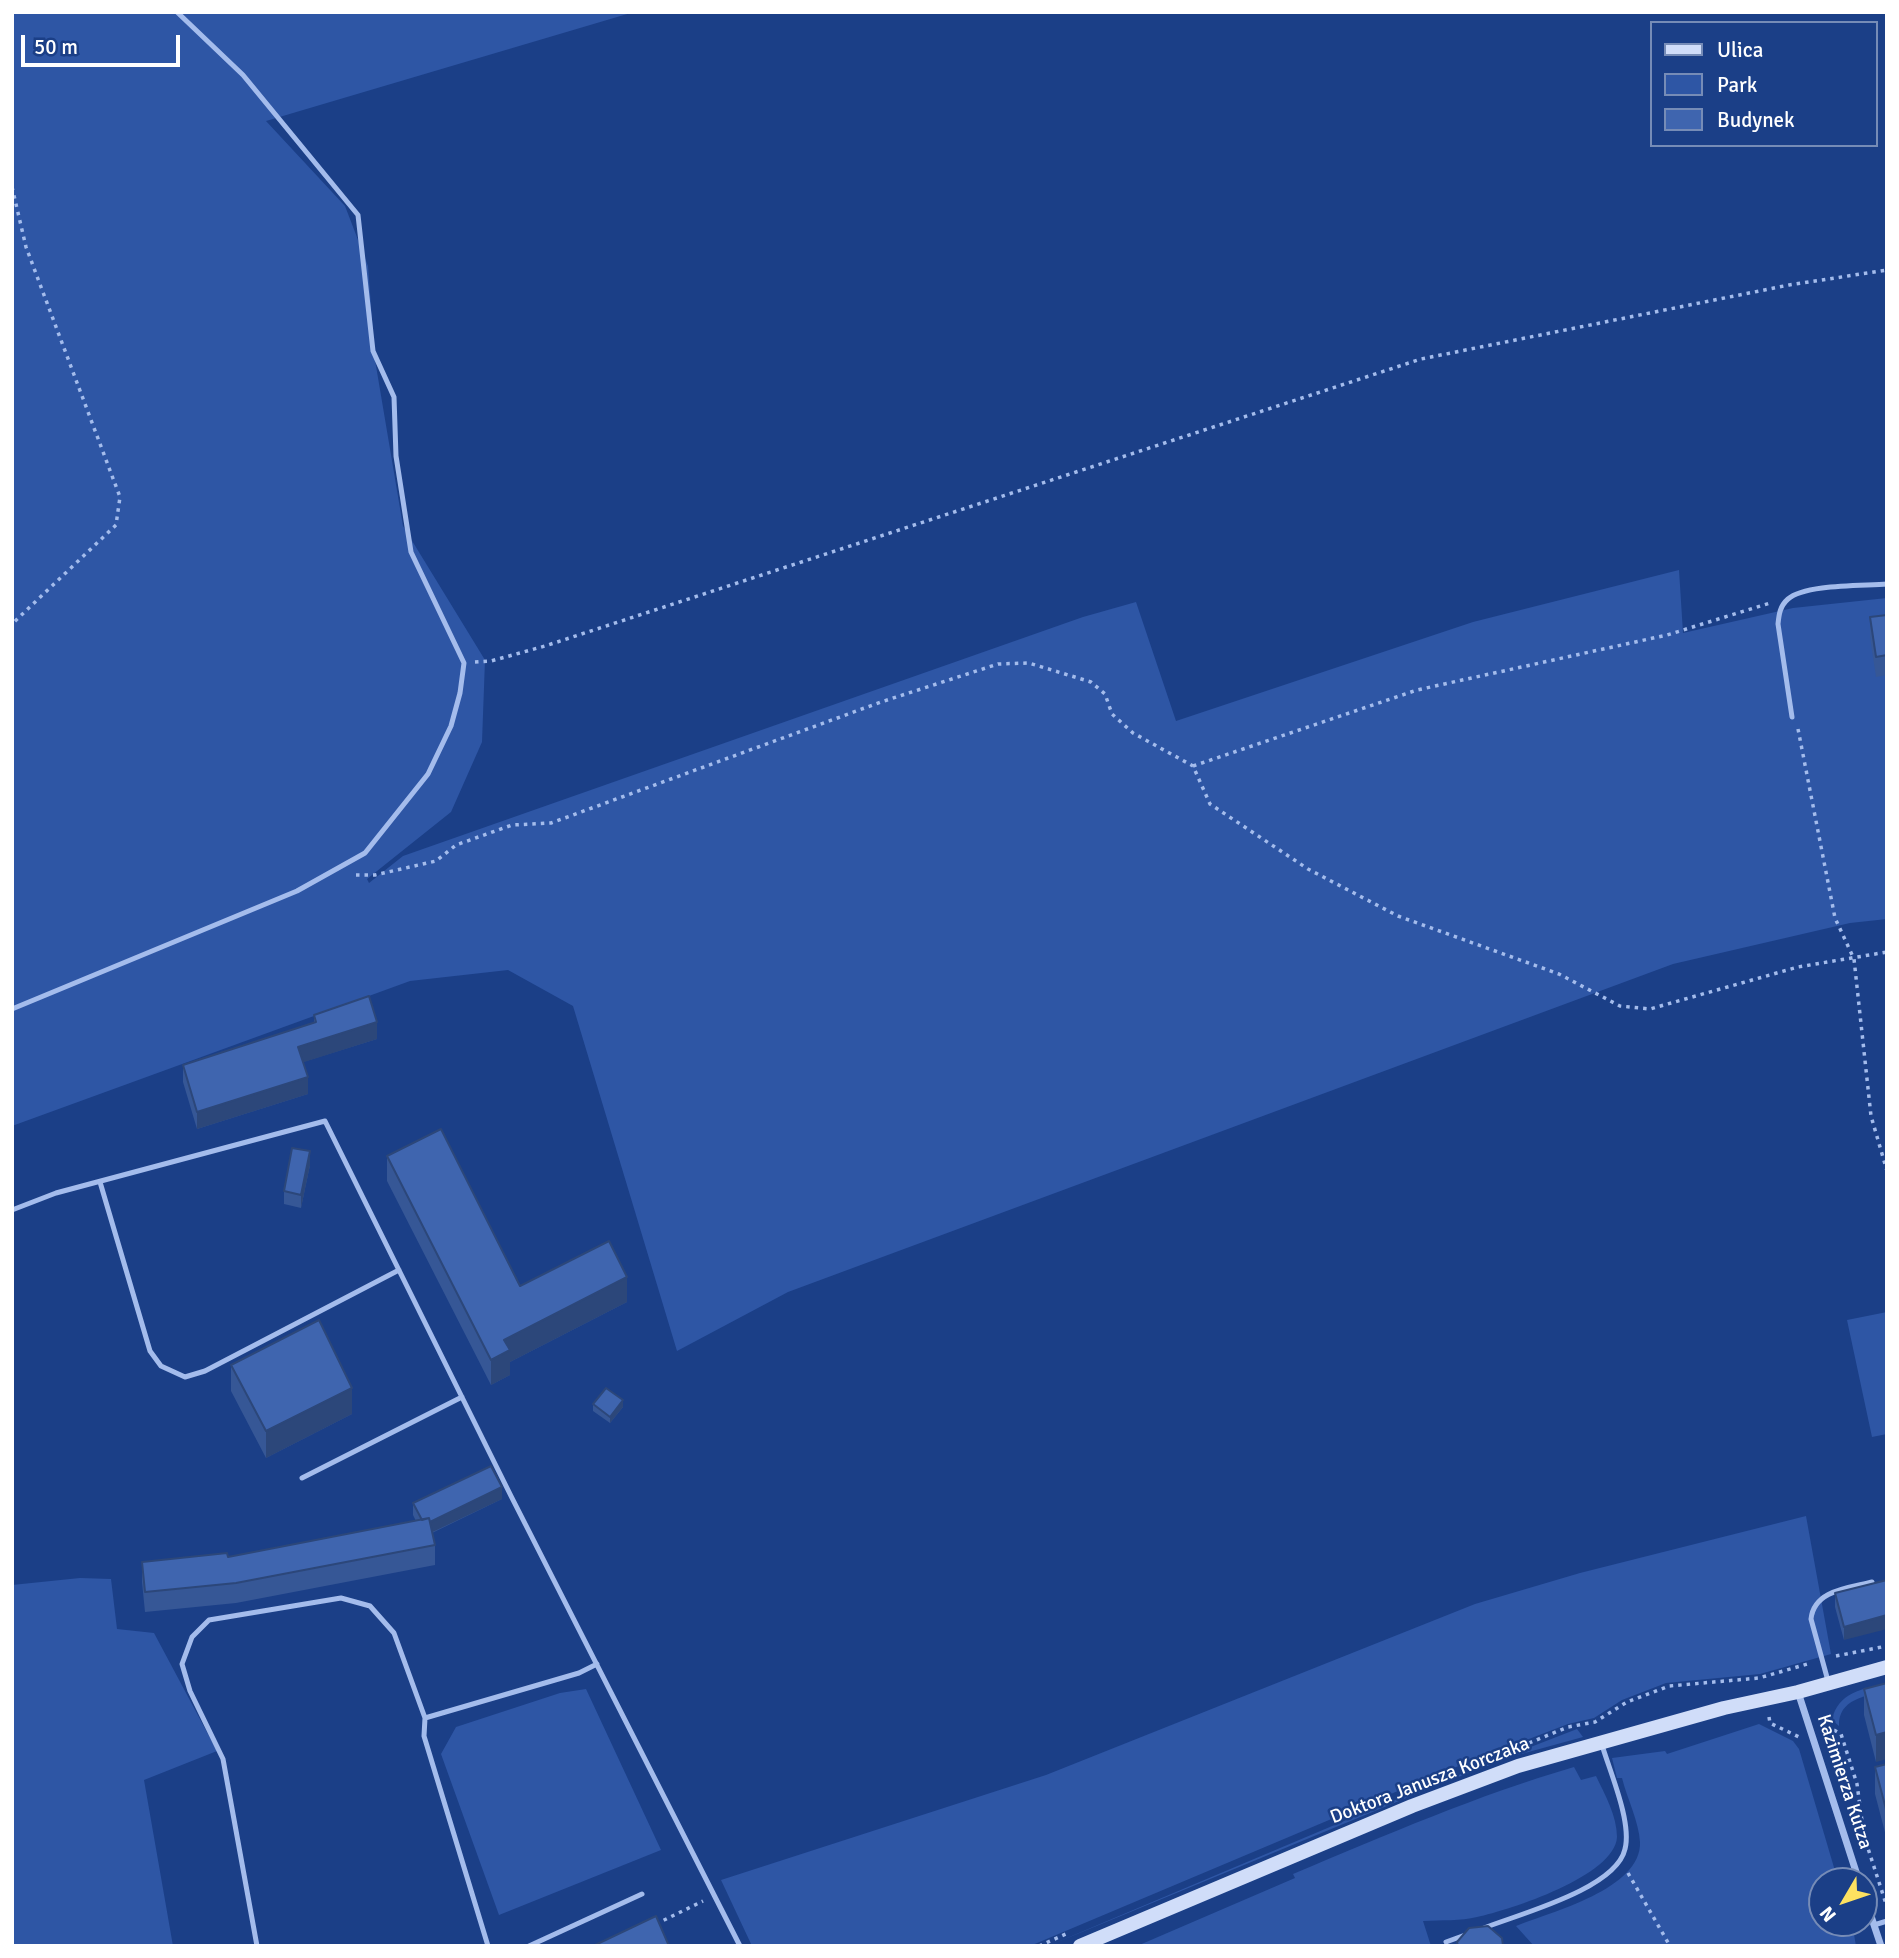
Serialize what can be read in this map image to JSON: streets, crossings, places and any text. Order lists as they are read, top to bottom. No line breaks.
{"streets":{"street":["Doktora Janusza Korczaka","Kazimierza Kutza"]},"crossings":[["Doktora Janusza Korczaka","Kazimierza Kutza"]],"legend":["Ulica","Park","Budynek"],"scale_bar":"50 m","north":"bottom left"}
